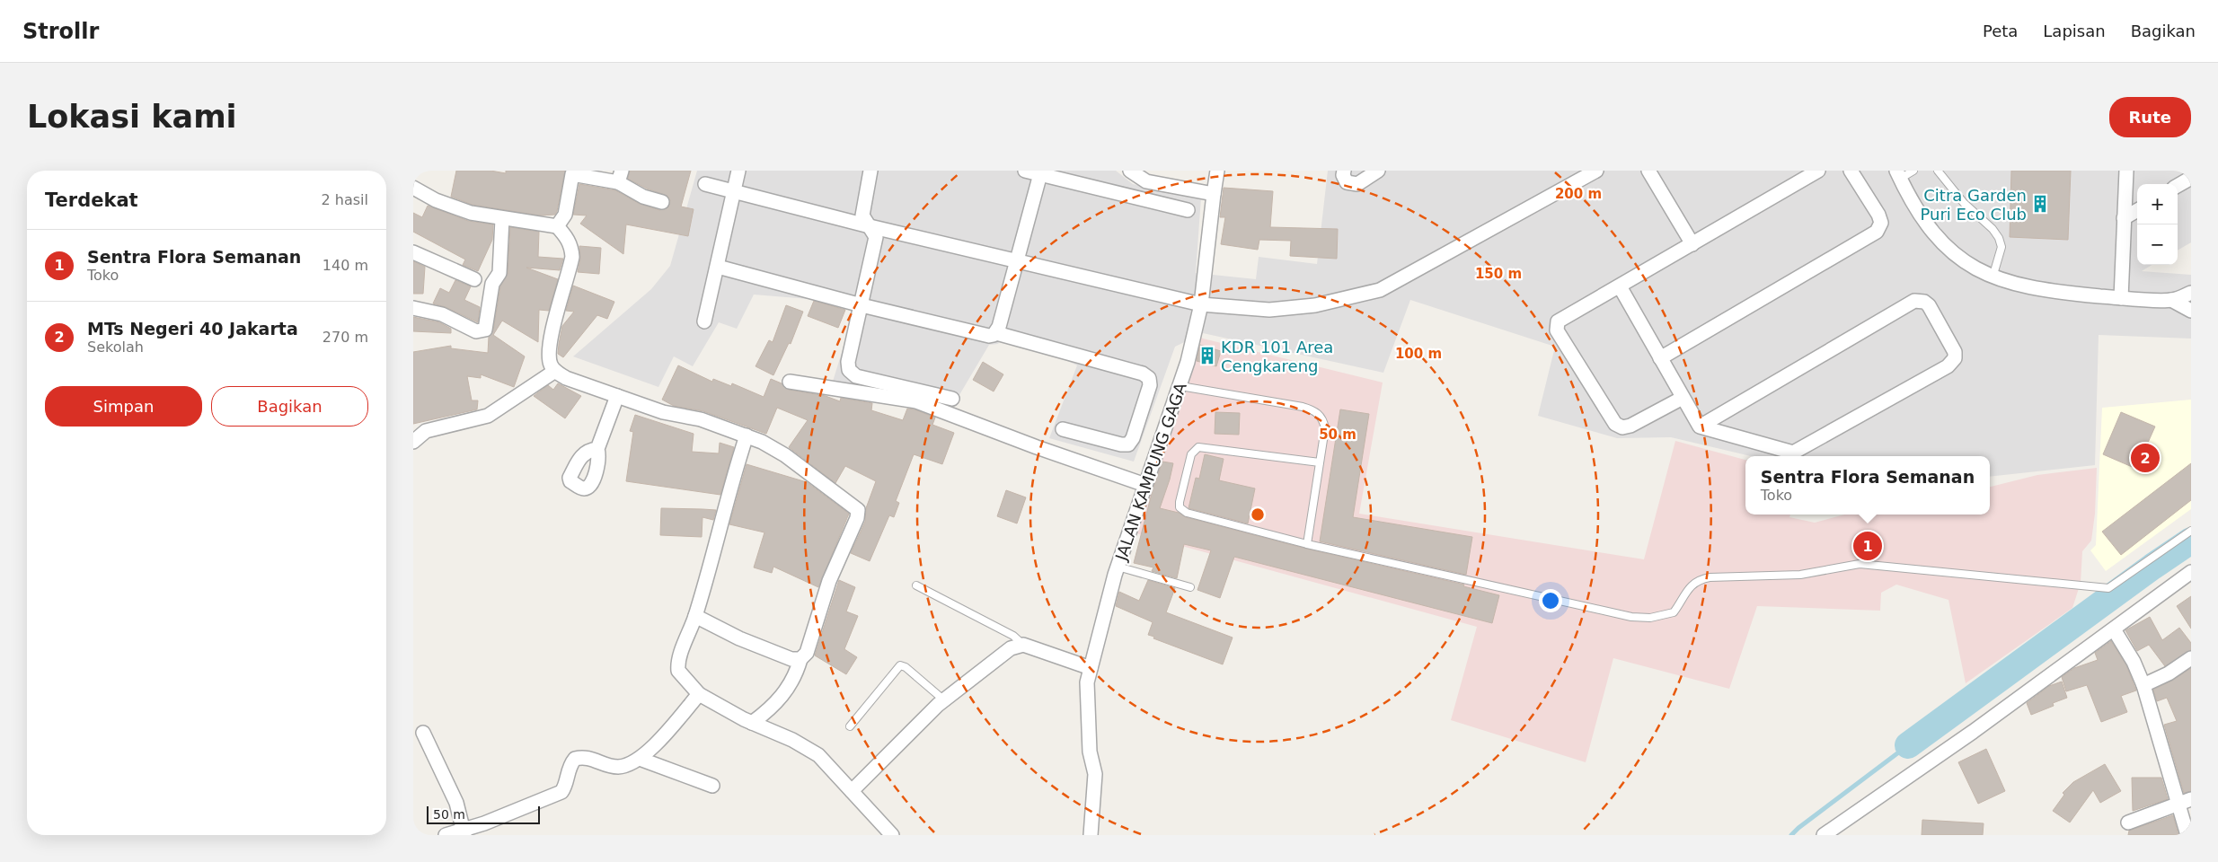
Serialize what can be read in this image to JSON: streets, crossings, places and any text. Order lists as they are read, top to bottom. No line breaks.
{"streets":{"street":["JALAN KAMPUNG GAGA"]},"places":{"building":["Citra Garden Puri Eco Club","KDR 101 Area Cengkareng"]},"scale_bar":"50 m","page":{"header":"Strollr","nav":["Peta","Lapisan","Bagikan"],"buttons":["Rute",["Simpan","Bagikan"]],"title":"Lokasi kami","heading":["Terdekat","2 hasil"],"map_buttons":["+","−"],"list":[{"mark":"1","name":"Sentra Flora Semanan","note":"Toko","value":"140 m"},{"mark":"2","name":"MTs Negeri 40 Jakarta","note":"Sekolah","value":"270 m"}],"pins":["2","1"],"popup":["Sentra Flora Semanan","Toko"],"scale":"50 m"},"rings":["200 m","150 m","100 m","50 m"]}
